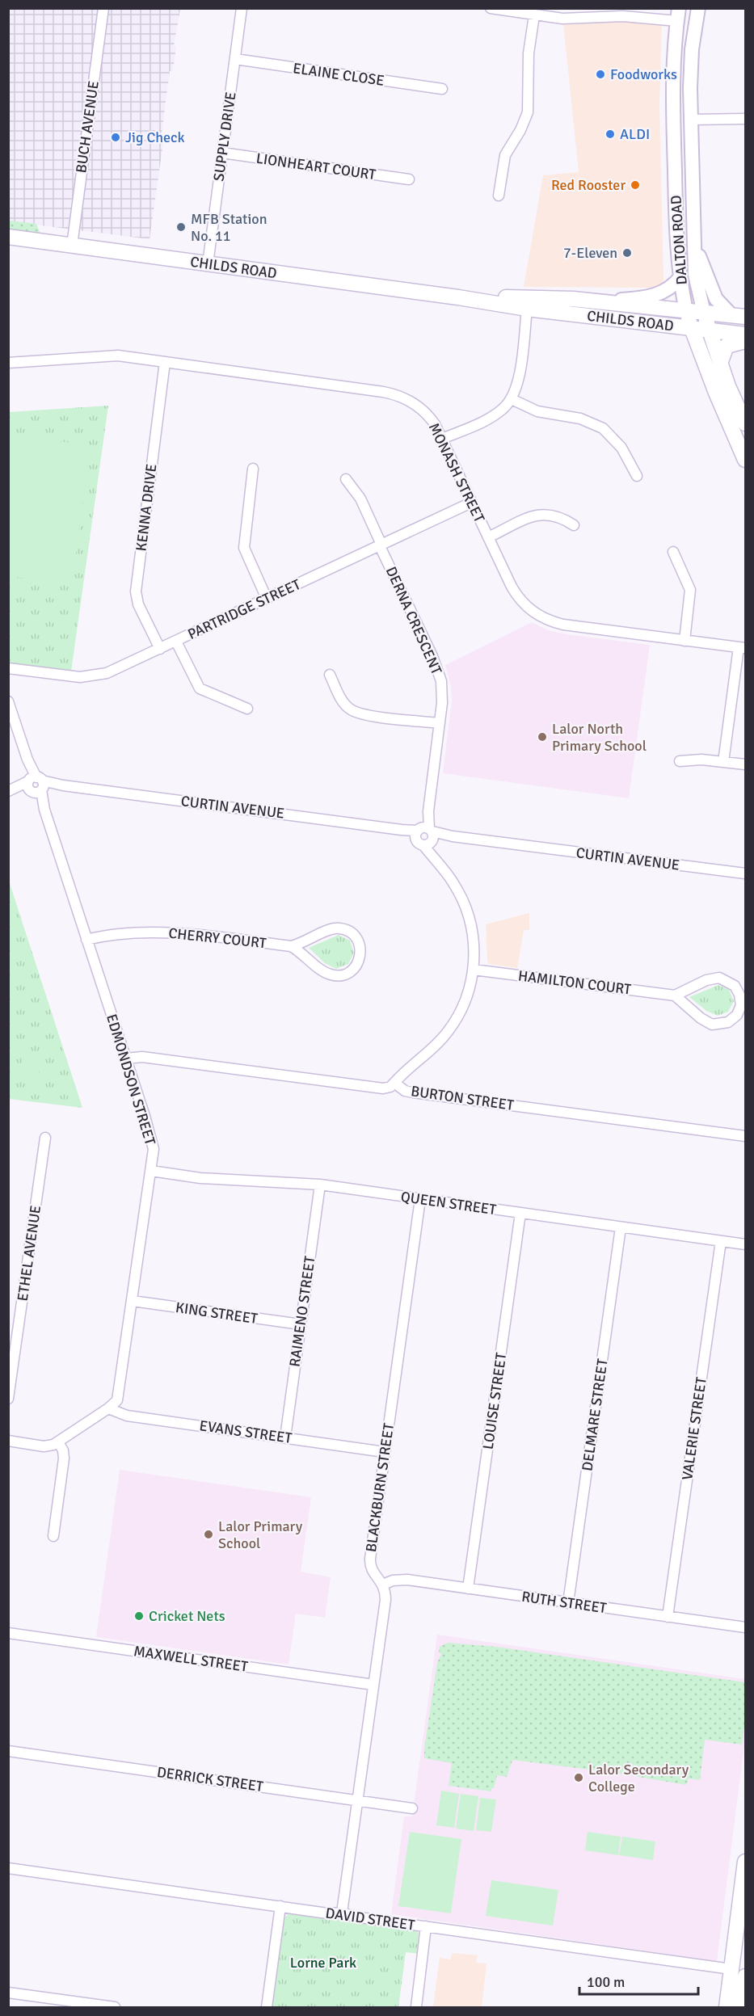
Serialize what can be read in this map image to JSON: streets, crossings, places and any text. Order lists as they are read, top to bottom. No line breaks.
{"streets":{"main road":["DALTON ROAD","CHILDS ROAD"],"street":["ELAINE CLOSE","BUCH AVENUE","SUPPLY DRIVE","LIONHEART COURT","MONASH STREET","KENNA DRIVE","PARTRIDGE STREET","DERNA CRESCENT","CURTIN AVENUE","CHERRY COURT","HAMILTON COURT","EDMONDSON STREET","BURTON STREET","QUEEN STREET","ETHEL AVENUE","RAIMENO STREET","KING STREET","LOUISE STREET","DELMARE STREET","VALERIE STREET","EVANS STREET","BLACKBURN STREET","RUTH STREET","MAXWELL STREET","DERRICK STREET","DAVID STREET"]},"crossings":[["ELAINE CLOSE","SUPPLY DRIVE"],["BUCH AVENUE","CHILDS ROAD"],["SUPPLY DRIVE","LIONHEART COURT"],["SUPPLY DRIVE","CHILDS ROAD"],["DALTON ROAD","CHILDS ROAD"],["MONASH STREET","KENNA DRIVE"],["MONASH STREET","PARTRIDGE STREET"],["KENNA DRIVE","PARTRIDGE STREET"],["PARTRIDGE STREET","DERNA CRESCENT"],["DERNA CRESCENT","CURTIN AVENUE"],["CURTIN AVENUE","EDMONDSON STREET"],["CHERRY COURT","EDMONDSON STREET"],["EDMONDSON STREET","BURTON STREET"],["EDMONDSON STREET","QUEEN STREET"],["EDMONDSON STREET","KING STREET"],["EDMONDSON STREET","EVANS STREET"],["QUEEN STREET","RAIMENO STREET"],["QUEEN STREET","LOUISE STREET"],["QUEEN STREET","DELMARE STREET"],["QUEEN STREET","VALERIE STREET"],["QUEEN STREET","BLACKBURN STREET"],["RAIMENO STREET","KING STREET"],["RAIMENO STREET","EVANS STREET"],["LOUISE STREET","RUTH STREET"],["DELMARE STREET","RUTH STREET"],["VALERIE STREET","RUTH STREET"],["EVANS STREET","BLACKBURN STREET"],["BLACKBURN STREET","RUTH STREET"]],"parks":["Lorne Park"],"places":["Foodworks","ALDI","Jig Check","Red Rooster","MFB Station No. 11","7-Eleven","Lalor North Primary School","Lalor Primary School","Cricket Nets","Lalor Secondary College"],"scale_bar":"100 m"}
